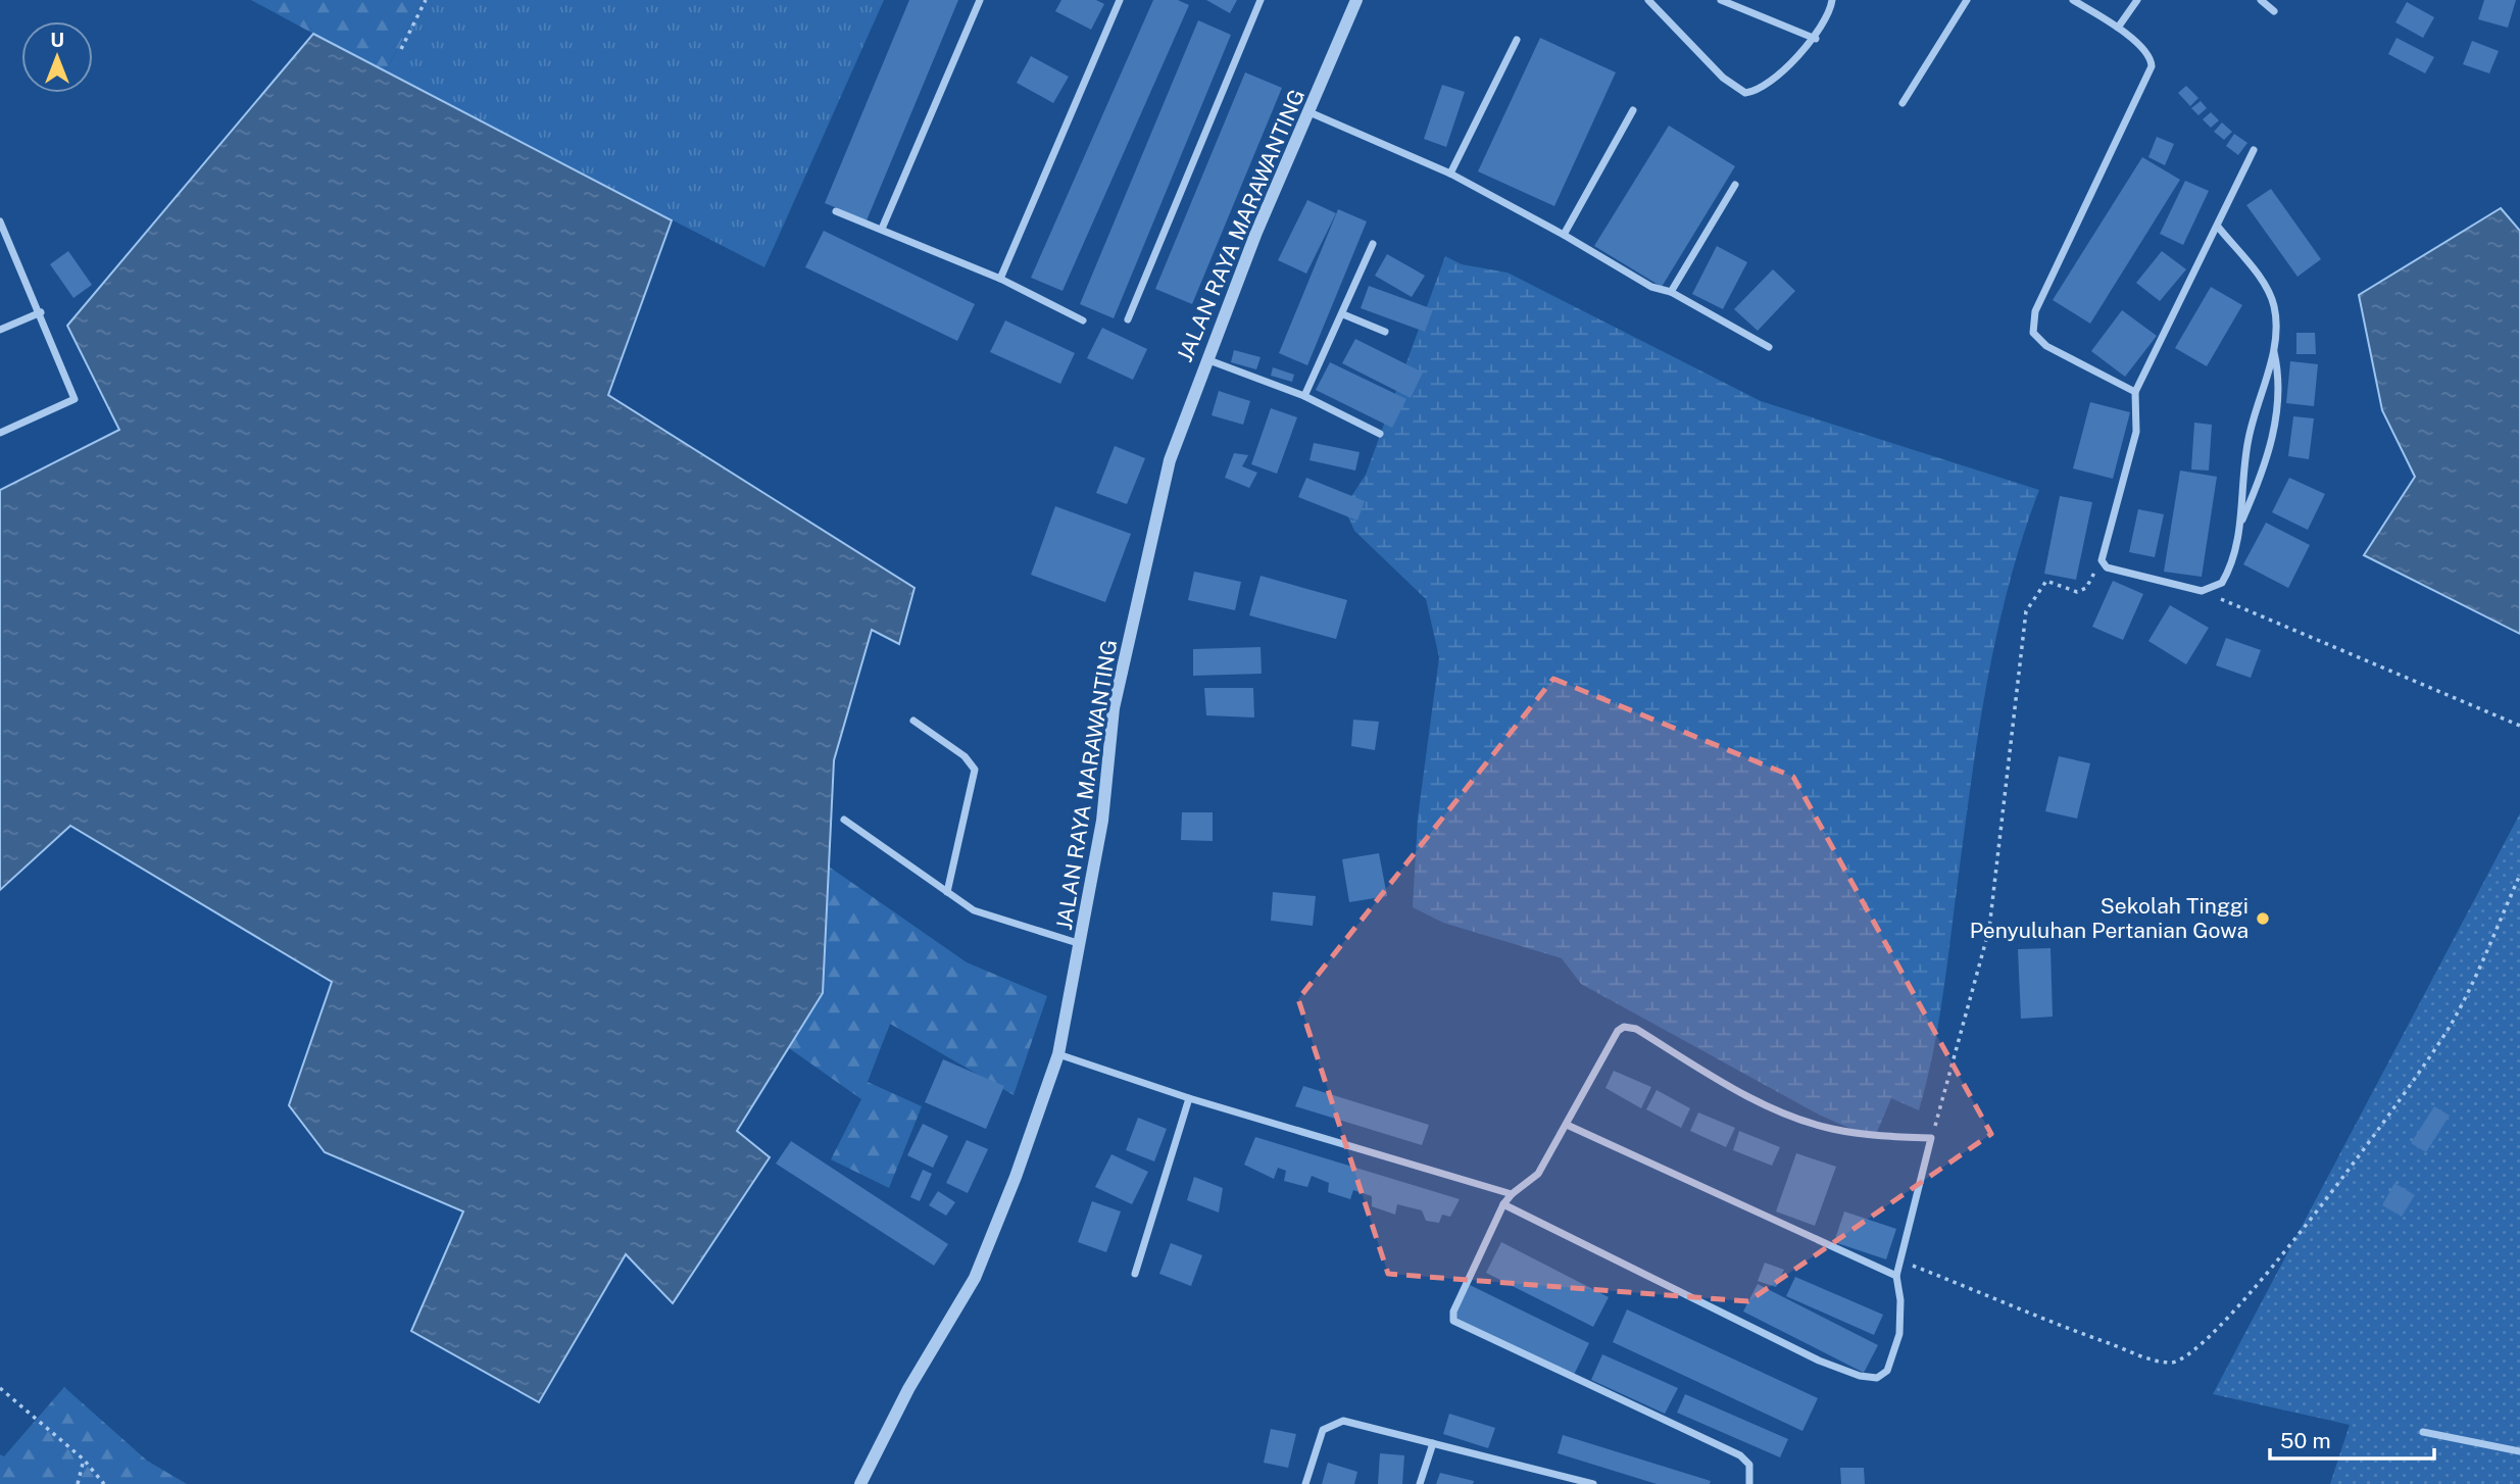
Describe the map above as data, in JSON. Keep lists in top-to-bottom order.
{
  "streets": {
    "street": ["JALAN RAYA MARAWANTING"]
  },
  "places": ["Sekolah Tinggi Penyuluhan Pertanian Gowa"],
  "scale_bar": "50 m",
  "north": "top"
}
